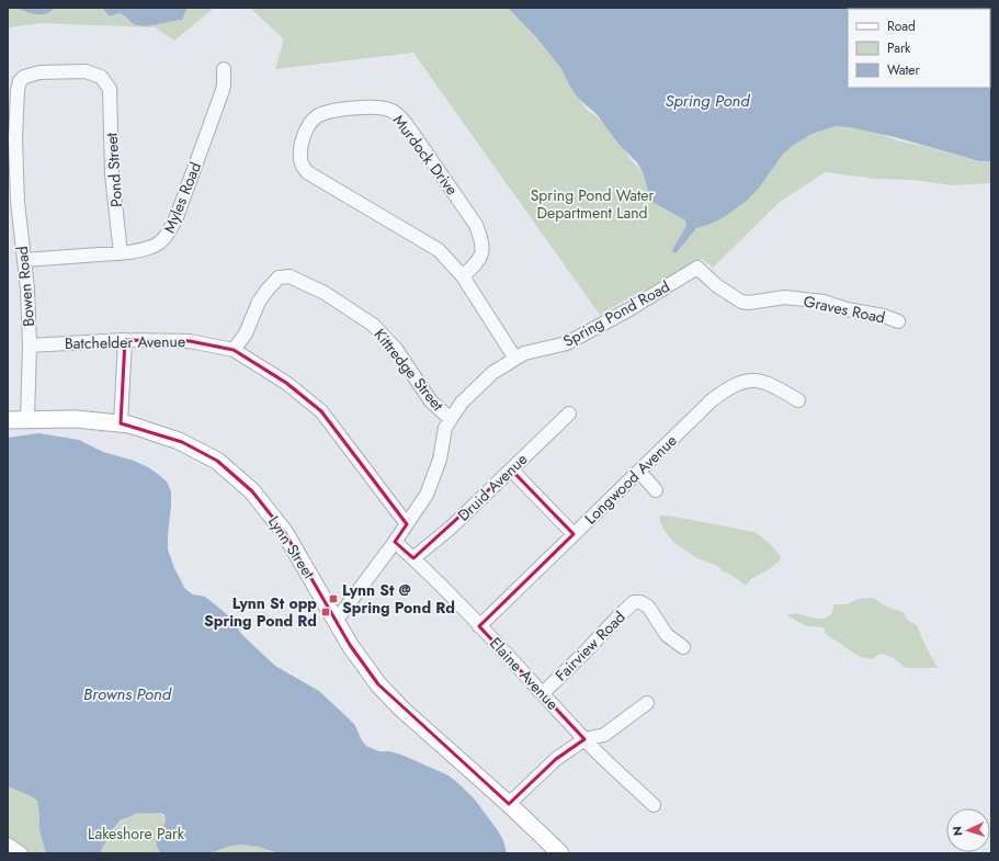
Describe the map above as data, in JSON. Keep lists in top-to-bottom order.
{
  "streets": {
    "main road": ["Lynn Street"],
    "street": [
      "Murdock Drive",
      "Pond Street",
      "Myles Road",
      "Bowen Road",
      "Graves Road",
      "Spring Pond Road",
      "Batchelder Avenue",
      "Kittredge Street",
      "Longwood Avenue",
      "Druid Avenue",
      "Fairview Road",
      "Elaine Avenue"
    ]
  },
  "crossings": [
    ["Murdock Drive", "Spring Pond Road"],
    ["Pond Street", "Myles Road"],
    ["Pond Street", "Bowen Road"],
    ["Myles Road", "Bowen Road"],
    ["Bowen Road", "Batchelder Avenue"],
    ["Bowen Road", "Lynn Street"],
    ["Graves Road", "Spring Pond Road"],
    ["Spring Pond Road", "Batchelder Avenue"],
    ["Spring Pond Road", "Kittredge Street"],
    ["Spring Pond Road", "Lynn Street"],
    ["Spring Pond Road", "Elaine Avenue"],
    ["Batchelder Avenue", "Kittredge Street"],
    ["Longwood Avenue", "Elaine Avenue"],
    ["Druid Avenue", "Elaine Avenue"],
    ["Fairview Road", "Elaine Avenue"]
  ],
  "water": ["Spring Pond", "Browns Pond"],
  "parks": ["Spring Pond Water Department Land", "Lakeshore Park"],
  "places": {
    "transit": ["Lynn St @ Spring Pond Rd", "Lynn St opp Spring Pond Rd"]
  },
  "legend": ["Road", "Park", "Water"],
  "north": "left"
}
